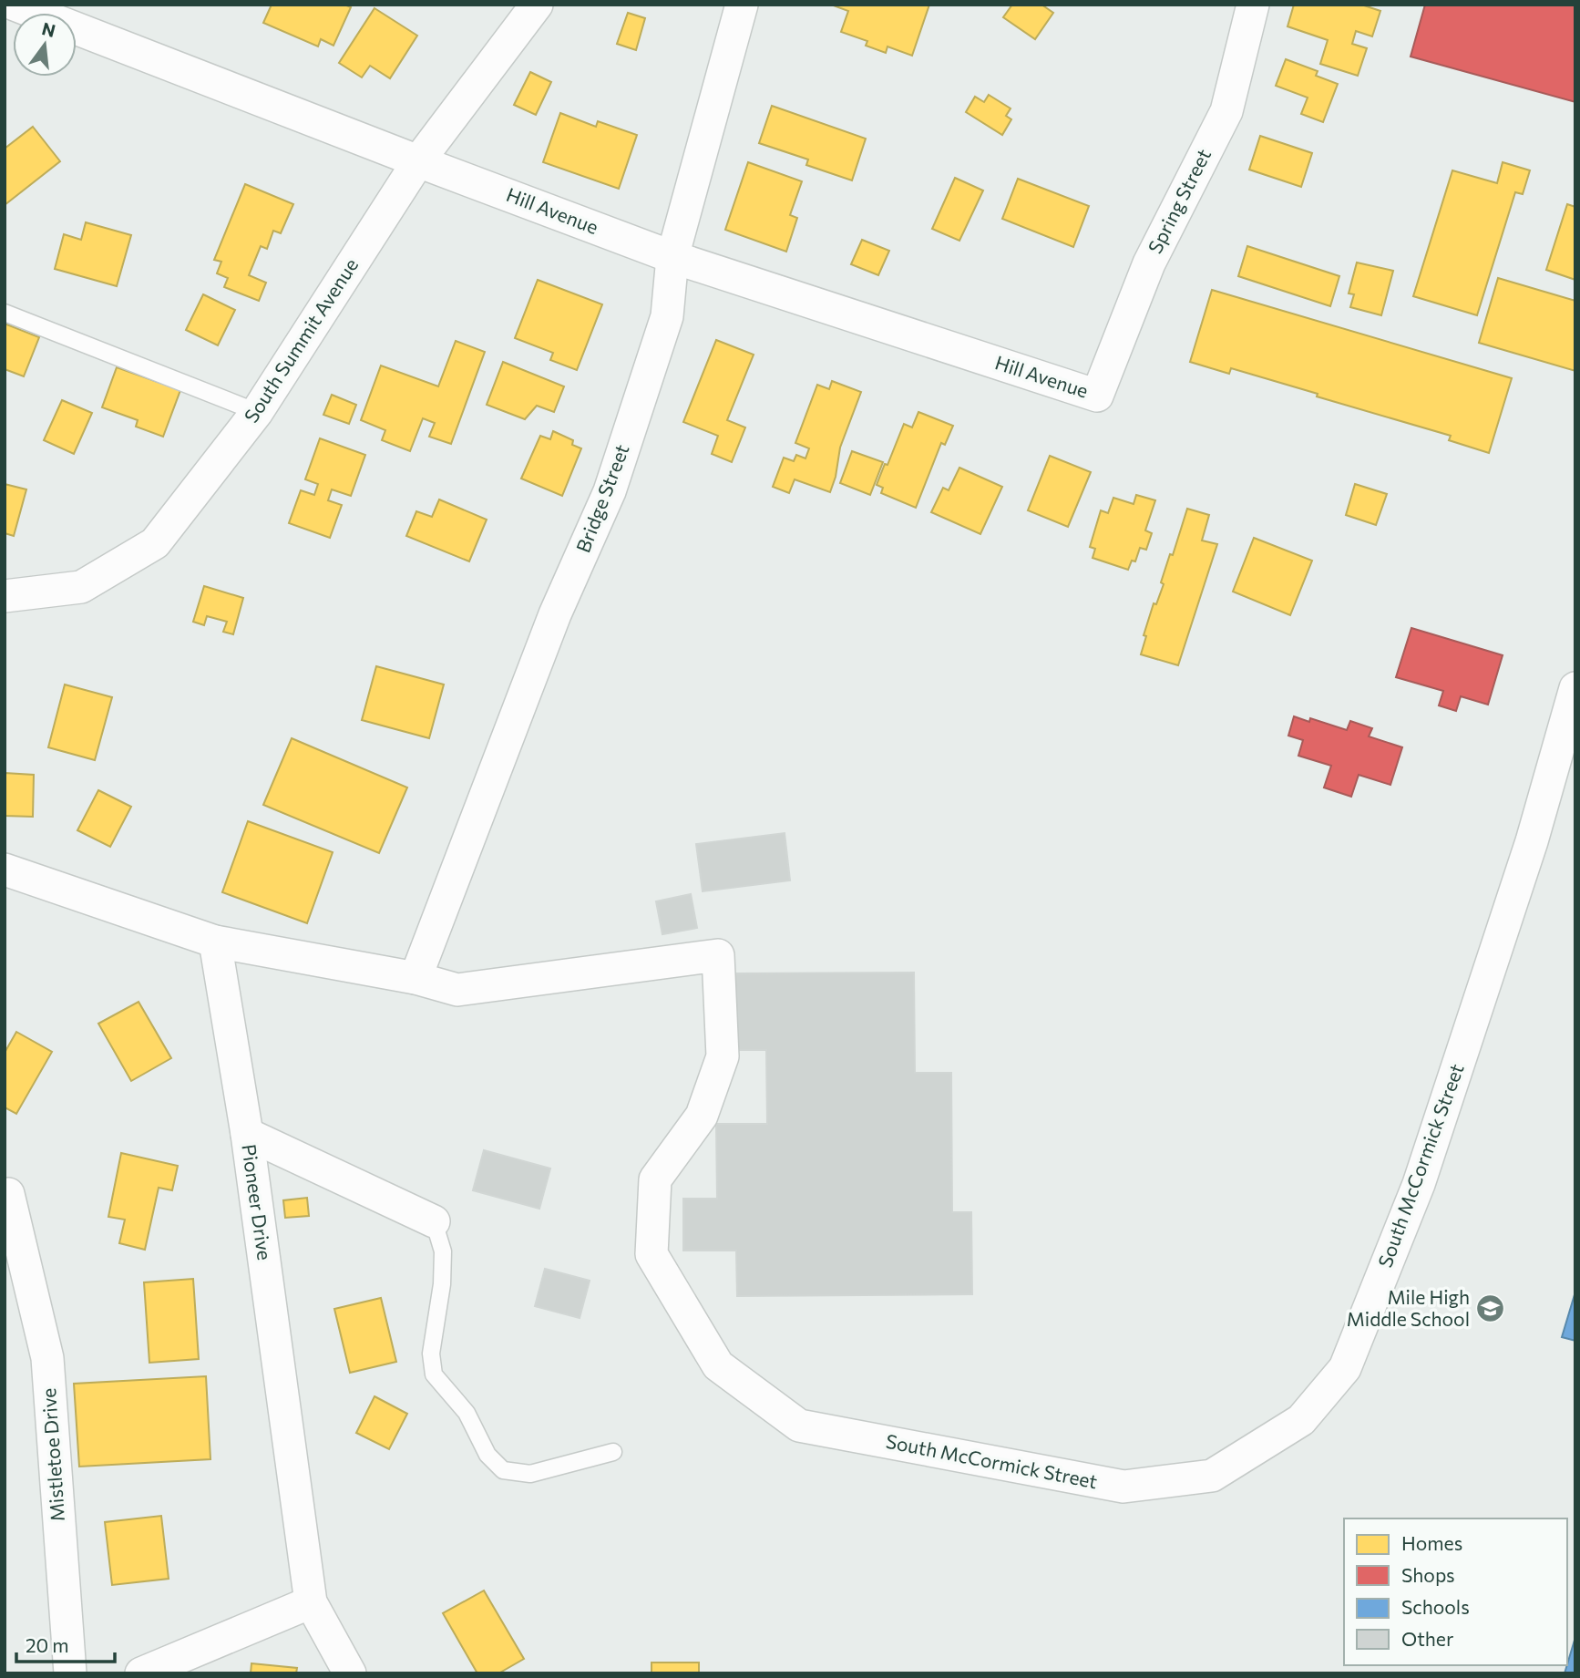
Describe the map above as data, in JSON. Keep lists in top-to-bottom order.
{
  "streets": {
    "street": [
      "Spring Street",
      "Hill Avenue",
      "South Summit Avenue",
      "Bridge Street",
      "South McCormick Street",
      "Pioneer Drive",
      "Mistletoe Drive"
    ]
  },
  "crossings": [
    ["Spring Street", "Hill Avenue"],
    ["Hill Avenue", "South Summit Avenue"],
    ["Hill Avenue", "Bridge Street"],
    ["Bridge Street", "South McCormick Street"]
  ],
  "places": {
    "school or university": ["Mile High Middle School"]
  },
  "legend": [
    "Homes",
    "Shops",
    "Schools",
    "Other"
  ],
  "scale_bar": "20 m",
  "north": "top"
}
